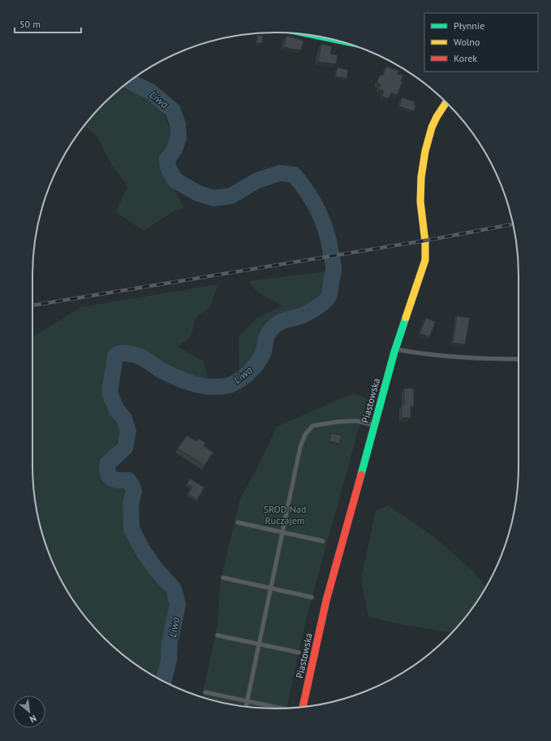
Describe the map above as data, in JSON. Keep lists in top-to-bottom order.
{
  "streets": {
    "street": ["Piastowska"]
  },
  "water": ["Liwa"],
  "parks": ["SROD Nad Ruczajem"],
  "legend": ["Płynnie", "Wolno", "Korek"],
  "scale_bar": "50 m",
  "north": "bottom right"
}
